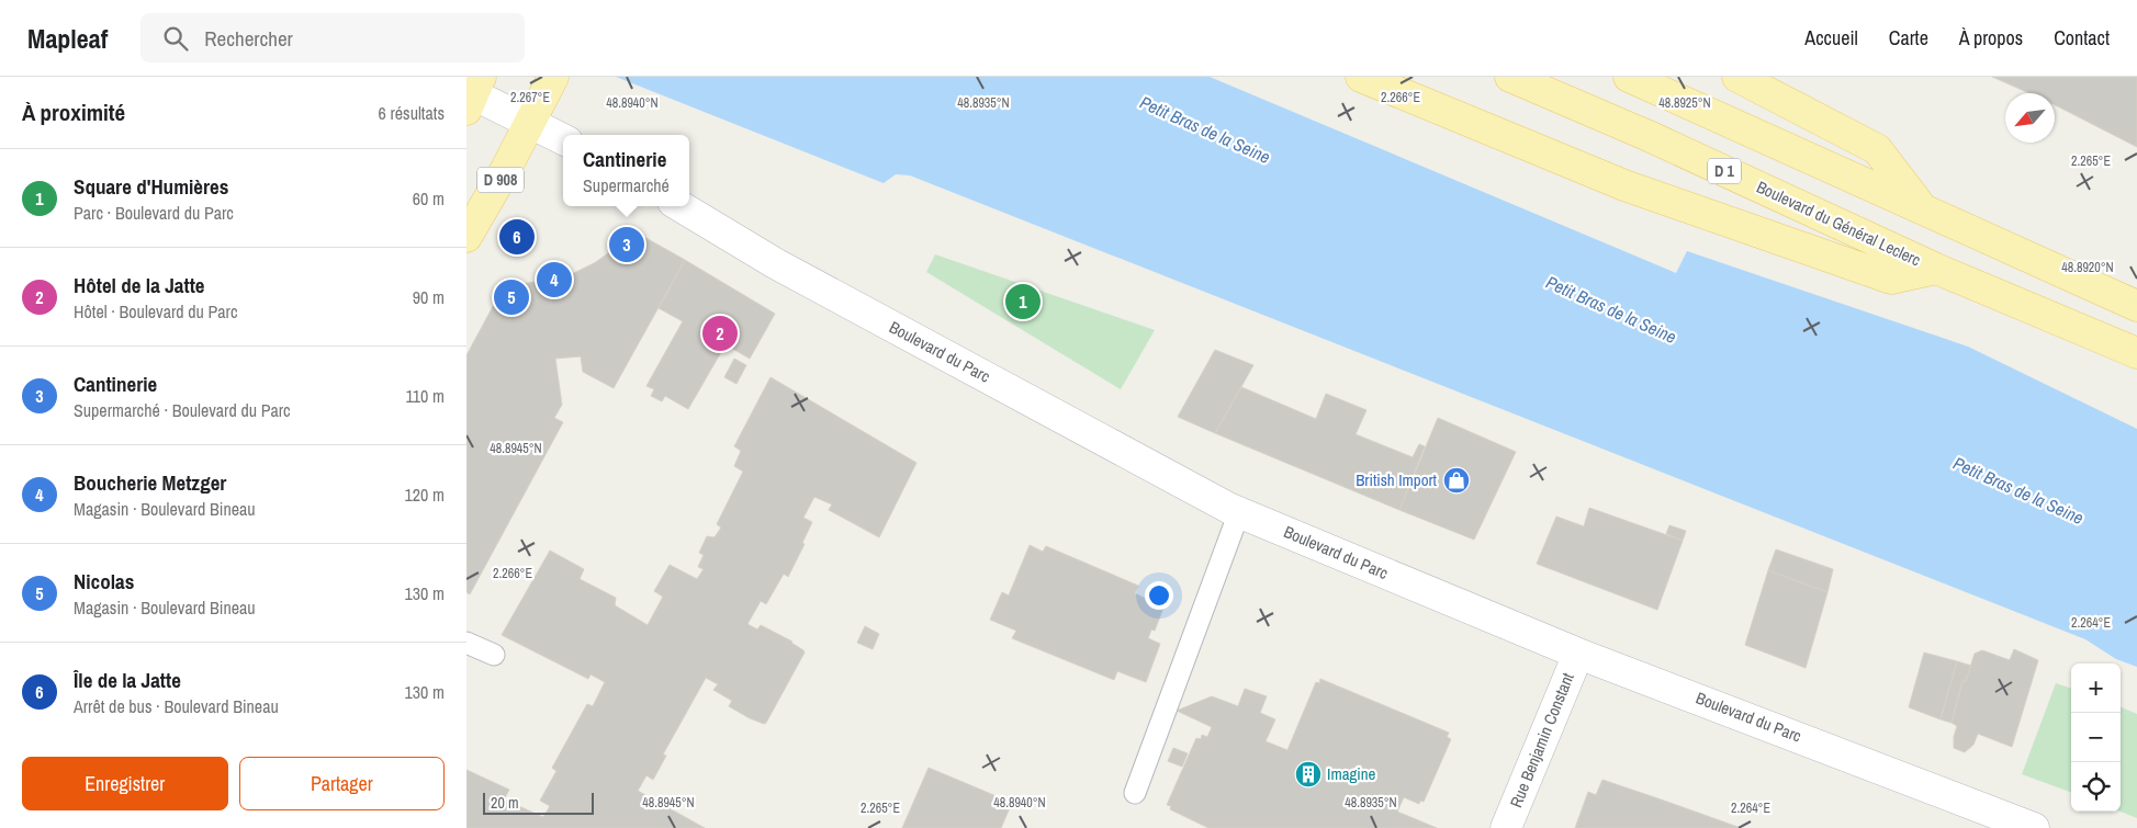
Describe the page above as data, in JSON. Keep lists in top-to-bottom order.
{
  "streets": {
    "main road": ["D 1", "D 908", "Boulevard du Général Leclerc"],
    "street": ["Boulevard du Parc", "Rue Benjamin Constant"]
  },
  "crossings": [
    ["Boulevard du Parc", "Rue Benjamin Constant"]
  ],
  "water": ["Petit Bras de la Seine"],
  "places": {
    "shop": ["British Import"],
    "building": ["Imagine"]
  },
  "scale_bar": "20 m",
  "north": "bottom left",
  "page": {
    "header": "Mapleaf",
    "search": "Rechercher",
    "nav": [
      "Accueil",
      "Carte",
      "À propos",
      "Contact"
    ],
    "heading": ["À proximité", "6 résultats"],
    "popup": ["Cantinerie", "Supermarché"],
    "list": [
      {
        "mark": "1",
        "name": "Square d'Humières",
        "note": "Parc · Boulevard du Parc",
        "value": "60 m"
      },
      {
        "mark": "2",
        "name": "Hôtel de la Jatte",
        "note": "Hôtel · Boulevard du Parc",
        "value": "90 m"
      },
      {
        "mark": "3",
        "name": "Cantinerie",
        "note": "Supermarché · Boulevard du Parc",
        "value": "110 m"
      },
      {
        "mark": "4",
        "name": "Boucherie Metzger",
        "note": "Magasin · Boulevard Bineau",
        "value": "120 m"
      },
      {
        "mark": "5",
        "name": "Nicolas",
        "note": "Magasin · Boulevard Bineau",
        "value": "130 m"
      },
      {
        "mark": "6",
        "name": "Île de la Jatte",
        "note": "Arrêt de bus · Boulevard Bineau",
        "value": "130 m"
      }
    ],
    "pins": [
      "6",
      "3",
      "4",
      "5",
      "1",
      "2"
    ],
    "map_buttons": ["+", "−"],
    "buttons": ["Enregistrer", "Partager"],
    "scale": "20 m"
  },
  "coordinates": [
    "2.267°E",
    "2.266°E",
    "48.8940°N",
    "48.8935°N",
    "48.8925°N",
    "2.265°E",
    "48.8920°N",
    "48.8945°N",
    "2.264°E"
  ]
}
